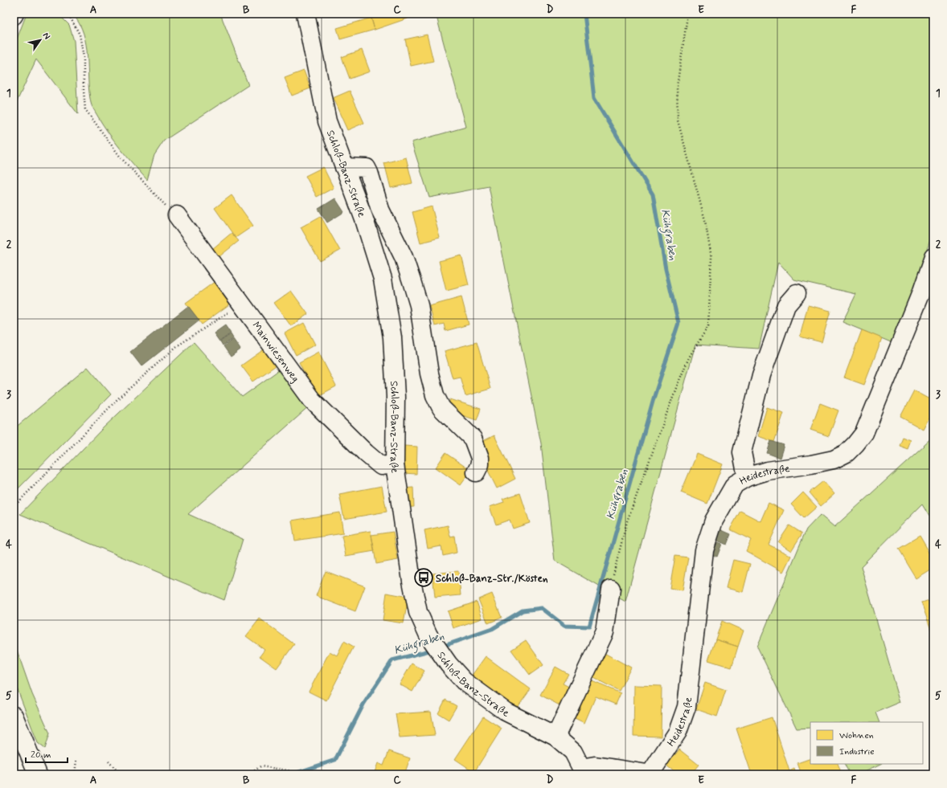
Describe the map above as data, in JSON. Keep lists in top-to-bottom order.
{
  "streets": {
    "street": ["Schloß-Banz-Straße", "Mainwiesenweg", "Heidestraße"]
  },
  "crossings": [
    ["Schloß-Banz-Straße", "Mainwiesenweg"]
  ],
  "water": ["Kühgraben"],
  "places": {
    "bus stop": ["Schloß-Banz-Str./Kösten"]
  },
  "legend": ["Wohnen", "Industrie"],
  "scale_bar": "20 m",
  "north": "top right",
  "grid": {
    "columns": [
      "A",
      "B",
      "C",
      "D",
      "E",
      "F"
    ],
    "rows": [
      "1",
      "2",
      "3",
      "4",
      "5"
    ]
  }
}
